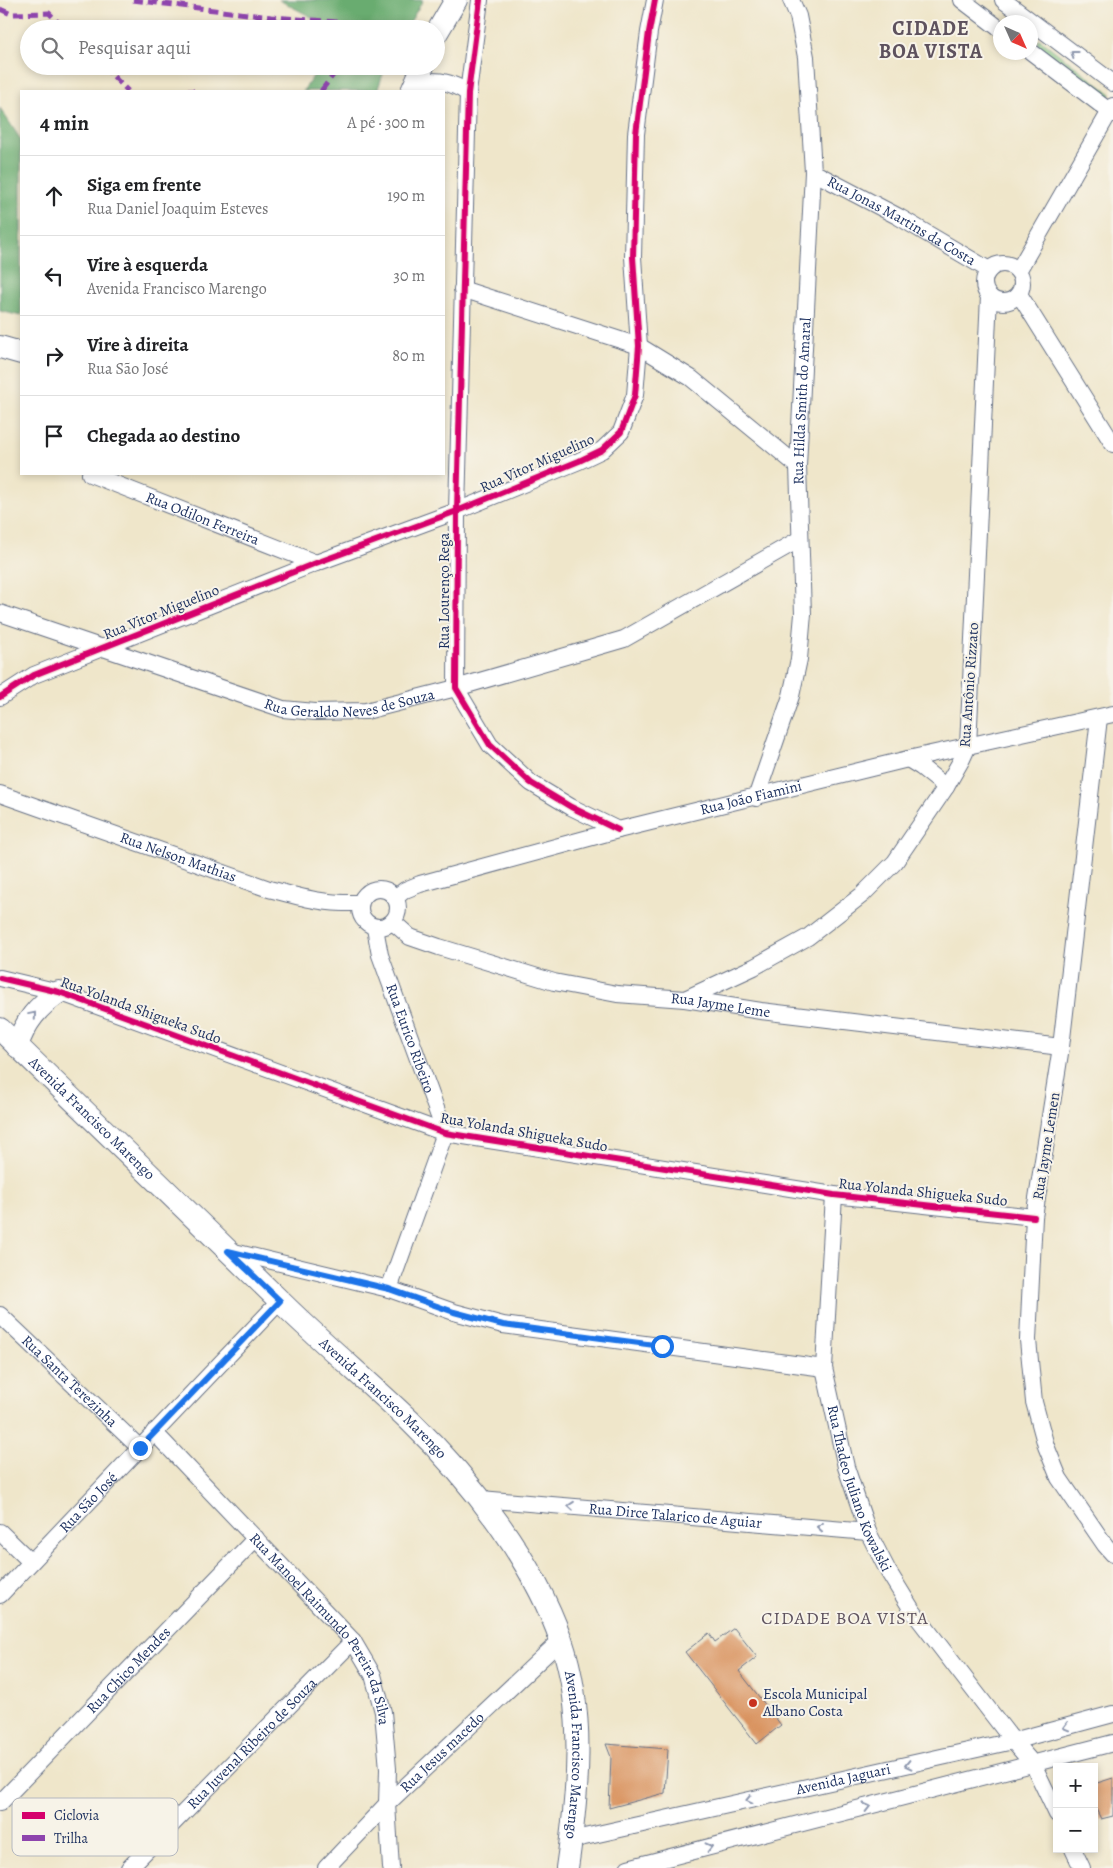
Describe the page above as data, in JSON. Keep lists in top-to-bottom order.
{
  "streets": {
    "main road": ["Avenida Francisco Marengo"],
    "street": [
      "Rua Jonas Martins da Costa",
      "Rua Hilda Smith do Amaral",
      "Rua Vitor Miguelino",
      "Rua Odilon Ferreira",
      "Rua Lourenço Rega",
      "Rua Antônio Rizzato",
      "Rua Geraldo Neves de Souza",
      "Rua João Fiamini",
      "Rua Nelson Mathias",
      "Rua Jayme Leme",
      "Rua Yolanda Shigueka Sudo",
      "Rua Eurico Ribeiro",
      "Rua Jayme Lemen",
      "Rua Santa Terezinha",
      "Rua Thadeo Juliano Kowalski",
      "Rua São José",
      "Rua Dirce Talarico de Aguiar",
      "Rua Manoel Raimundo Pereira da Silva",
      "Rua Chico Mendes",
      "Rua Juvenal Ribeiro de Souza",
      "Rua Jesus macedo",
      "Avenida Jaguari"
    ]
  },
  "crossings": [
    ["Rua Jonas Martins da Costa", "Rua Hilda Smith do Amaral"],
    ["Rua Jonas Martins da Costa", "Rua Antônio Rizzato"],
    ["Rua Hilda Smith do Amaral", "Rua Geraldo Neves de Souza"],
    ["Rua Hilda Smith do Amaral", "Rua João Fiamini"],
    ["Rua Vitor Miguelino", "Rua Odilon Ferreira"],
    ["Rua Vitor Miguelino", "Rua Lourenço Rega"],
    ["Rua Vitor Miguelino", "Rua Geraldo Neves de Souza"],
    ["Rua Lourenço Rega", "Rua Geraldo Neves de Souza"],
    ["Rua Antônio Rizzato", "Rua João Fiamini"],
    ["Rua Antônio Rizzato", "Rua Jayme Leme"],
    ["Rua João Fiamini", "Rua Nelson Mathias"],
    ["Rua João Fiamini", "Rua Jayme Leme"],
    ["Rua João Fiamini", "Rua Eurico Ribeiro"],
    ["Rua João Fiamini", "Rua Jayme Lemen"],
    ["Rua Nelson Mathias", "Rua Jayme Leme"],
    ["Rua Nelson Mathias", "Rua Eurico Ribeiro"],
    ["Rua Jayme Leme", "Rua Eurico Ribeiro"],
    ["Rua Jayme Leme", "Rua Jayme Lemen"],
    ["Rua Yolanda Shigueka Sudo", "Rua Eurico Ribeiro"],
    ["Rua Yolanda Shigueka Sudo", "Rua Jayme Lemen"],
    ["Rua Yolanda Shigueka Sudo", "Rua Thadeo Juliano Kowalski"],
    ["Avenida Francisco Marengo", "Rua São José"],
    ["Avenida Francisco Marengo", "Rua Dirce Talarico de Aguiar"],
    ["Avenida Francisco Marengo", "Rua Jesus macedo"],
    ["Avenida Francisco Marengo", "Avenida Jaguari"],
    ["Rua Santa Terezinha", "Rua São José"],
    ["Rua Thadeo Juliano Kowalski", "Rua Dirce Talarico de Aguiar"],
    ["Rua Thadeo Juliano Kowalski", "Avenida Jaguari"],
    ["Rua São José", "Rua Manoel Raimundo Pereira da Silva"],
    ["Rua Manoel Raimundo Pereira da Silva", "Rua Chico Mendes"],
    ["Rua Manoel Raimundo Pereira da Silva", "Rua Juvenal Ribeiro de Souza"],
    ["Rua Manoel Raimundo Pereira da Silva", "Rua Jesus macedo"]
  ],
  "one_way": ["Rua Dirce Talarico de Aguiar"],
  "districts": ["CIDADE BOA VISTA", "CIDADE BOA VISTA"],
  "places": ["Escola Municipal Albano Costa"],
  "legend": ["Ciclovia", "Trilha"],
  "north": "bottom right",
  "page": {
    "search": "Pesquisar aqui",
    "heading": ["4 min", "A pé · 300 m"],
    "list": [
      ["Siga em frente", "Rua Daniel Joaquim Esteves", "190 m"],
      ["Vire à esquerda", "Avenida Francisco Marengo", "30 m"],
      ["Vire à direita", "Rua São José", "80 m"],
      "Chegada ao destino"
    ],
    "map_buttons": ["+", "−"]
  }
}
